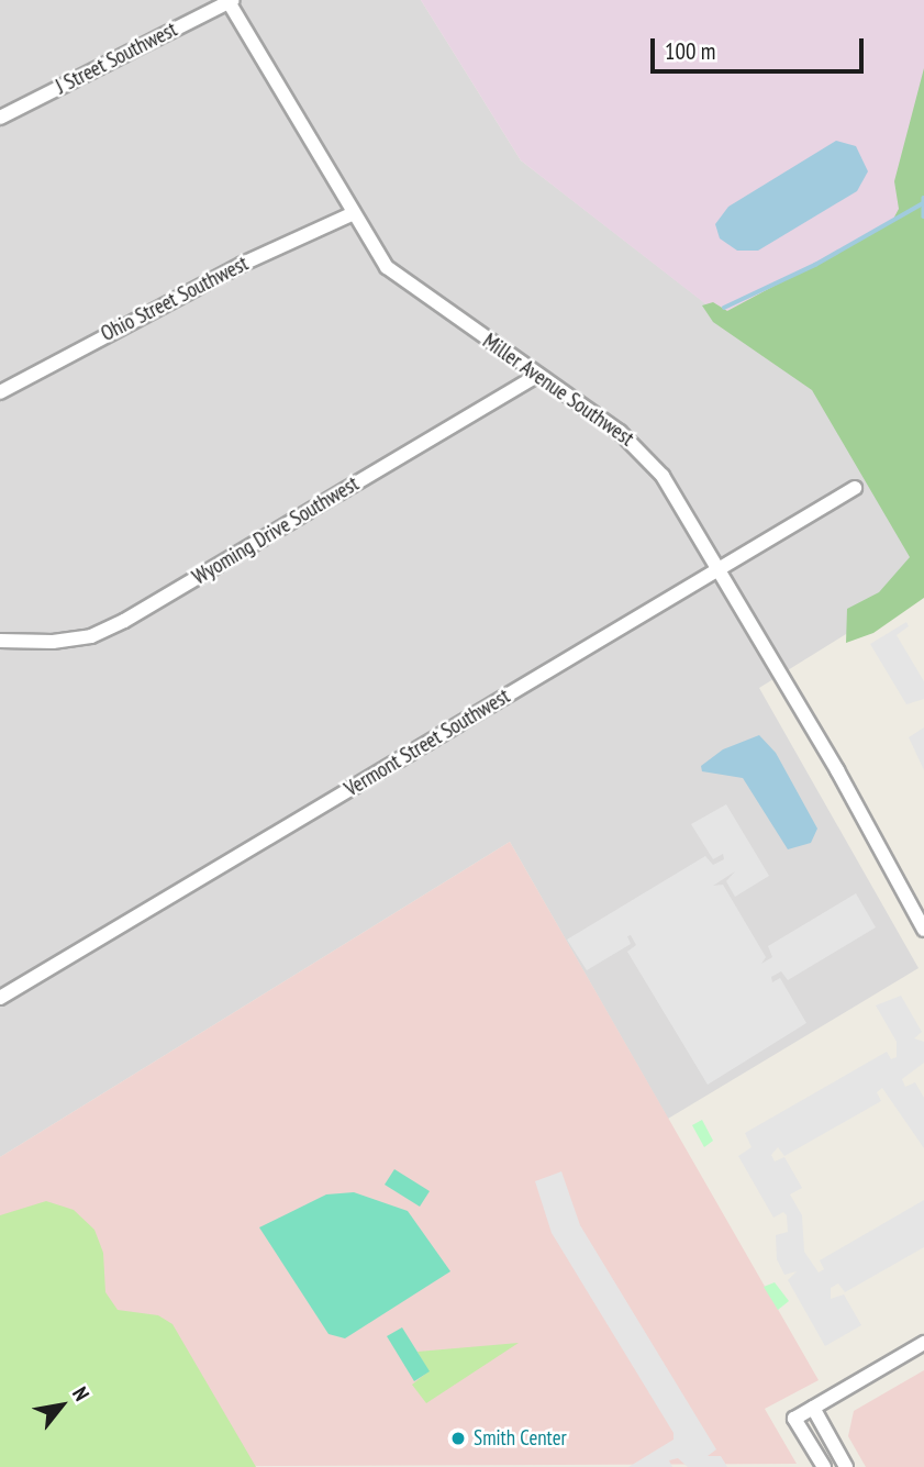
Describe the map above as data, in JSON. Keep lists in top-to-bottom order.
{
  "streets": {
    "street": [
      "J Street Southwest",
      "Ohio Street Southwest",
      "Miller Avenue Southwest",
      "Wyoming Drive Southwest",
      "Vermont Street Southwest"
    ]
  },
  "crossings": [
    ["J Street Southwest", "Miller Avenue Southwest"],
    ["Ohio Street Southwest", "Miller Avenue Southwest"],
    ["Miller Avenue Southwest", "Wyoming Drive Southwest"],
    ["Miller Avenue Southwest", "Vermont Street Southwest"]
  ],
  "places": ["Smith Center"],
  "scale_bar": "100 m",
  "north": "top right"
}
